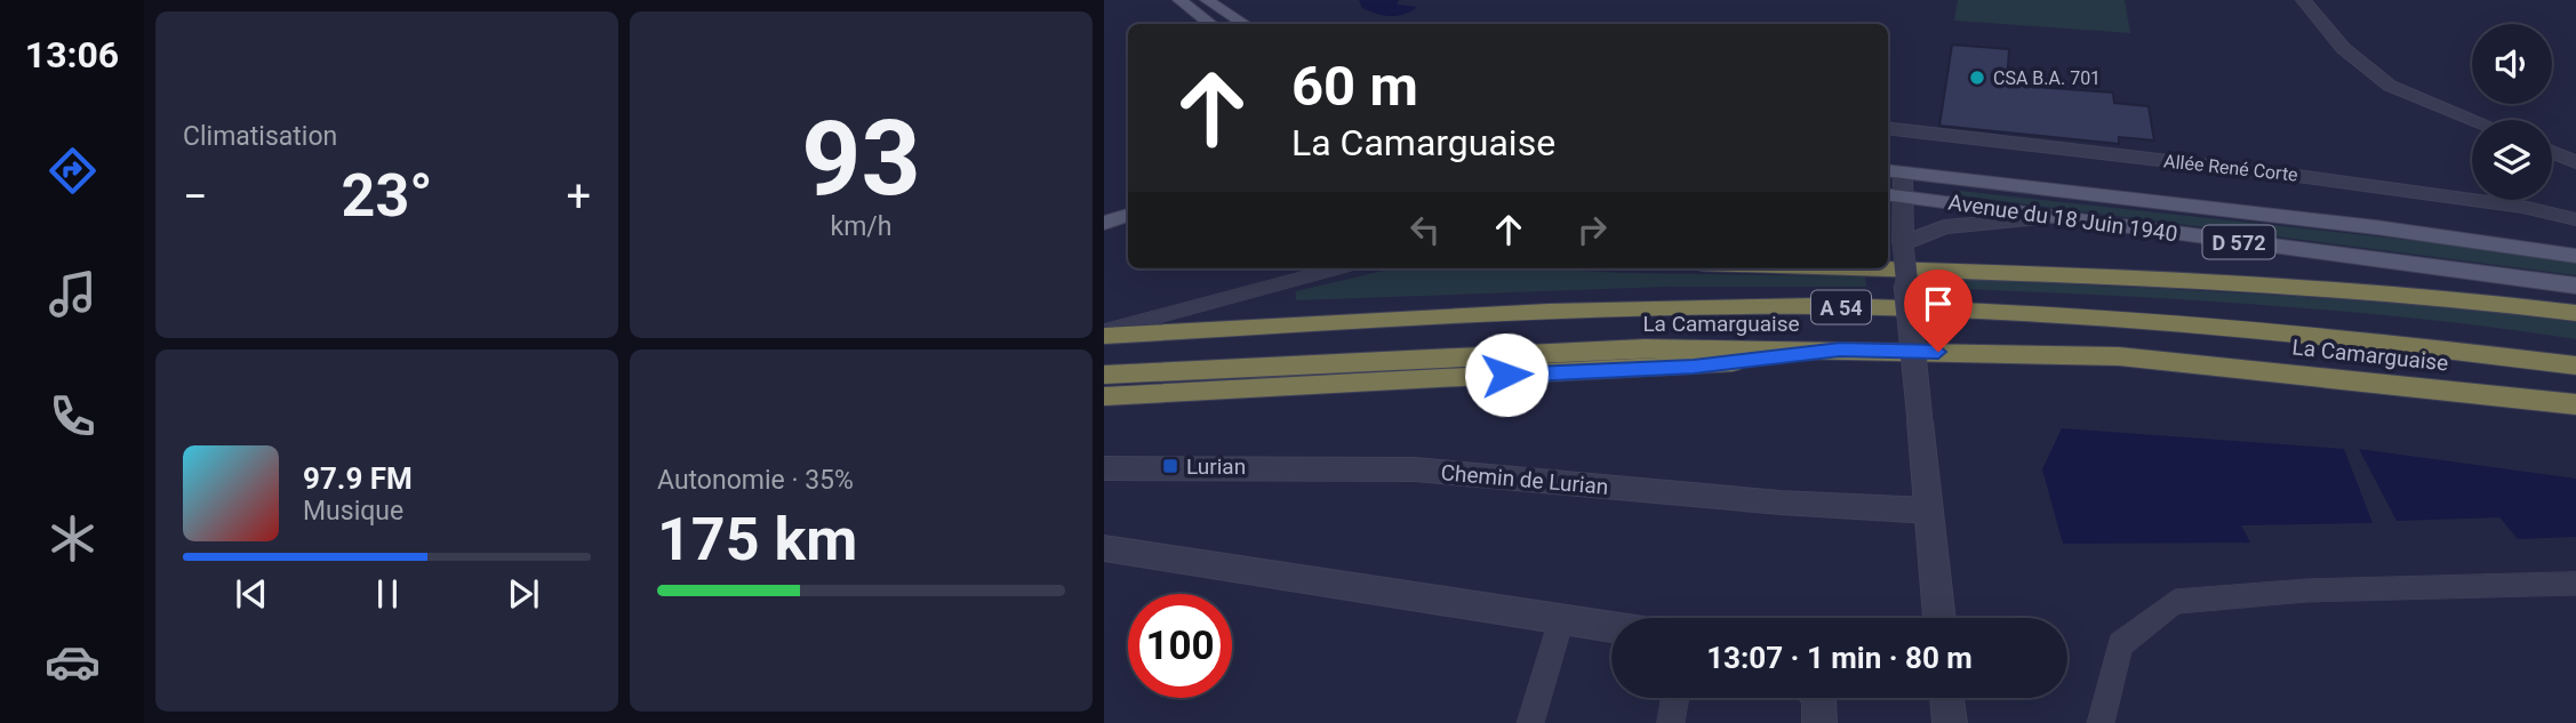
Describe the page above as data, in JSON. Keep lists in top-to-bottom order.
{
  "streets": {
    "highway": ["A 54", "La Camarguaise"],
    "main road": ["Avenue du 18 Juin 1940", "D 572"],
    "street": ["Allée René Corte", "Chemin de Lurian"]
  },
  "places": {
    "other": ["CSA B.A. 701"],
    "transit": ["Lurian"]
  },
  "page": {
    "tabs": "13:06",
    "tile": [
      "Climatisation",
      ["93", "km/h"],
      ["Autonomie · 35%", "175 km"]
    ],
    "turn": ["60 m", "La Camarguaise"],
    "heat": ["−", "23°", "+"],
    "song": ["97.9 FM", "Musique"],
    "limit": "100",
    "trip": "13:07 · 1 min · 80 m"
  }
}
